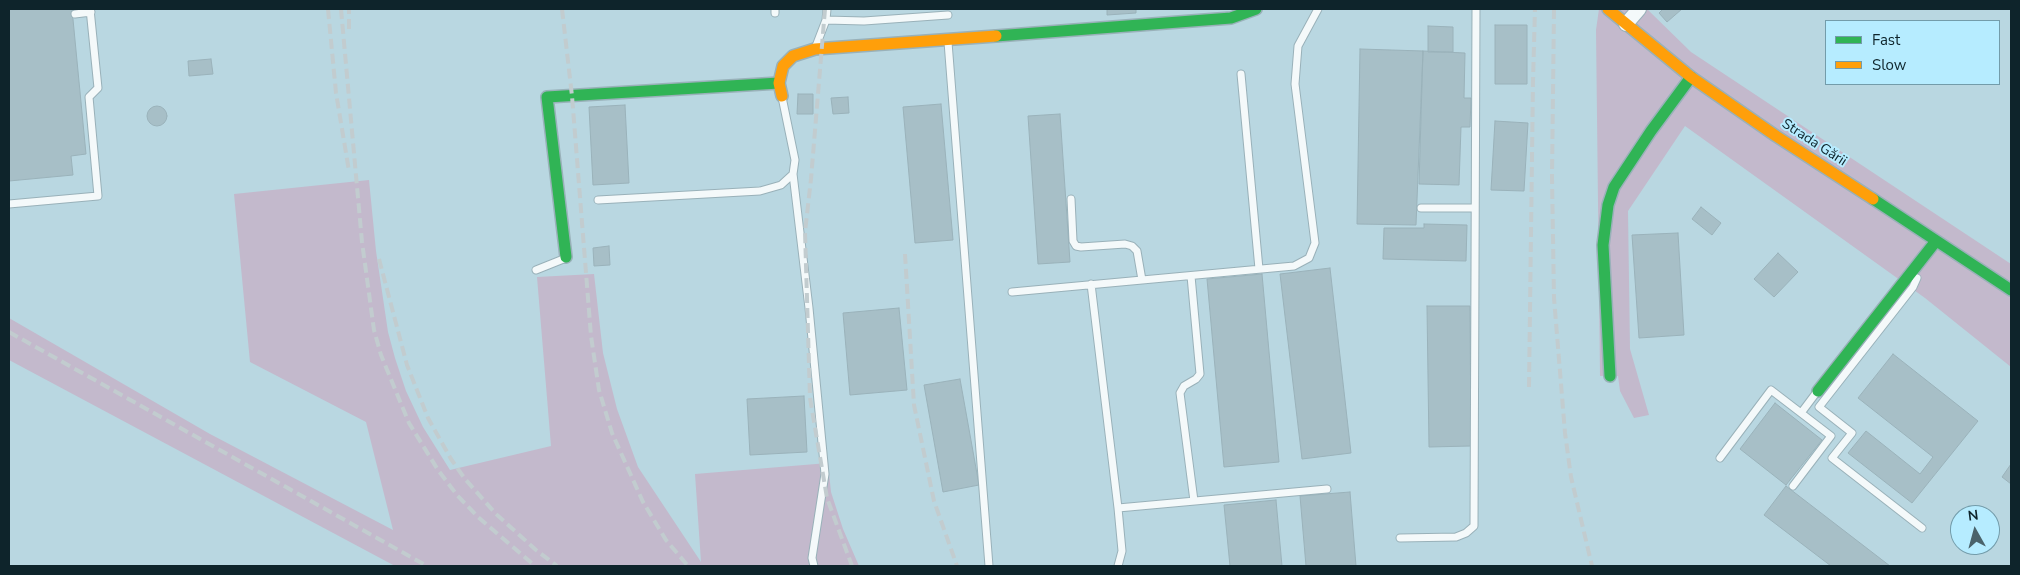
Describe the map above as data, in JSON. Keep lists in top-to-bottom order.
{
  "streets": {
    "street": ["Strada Gării"]
  },
  "legend": ["Fast", "Slow"],
  "north": "top"
}
